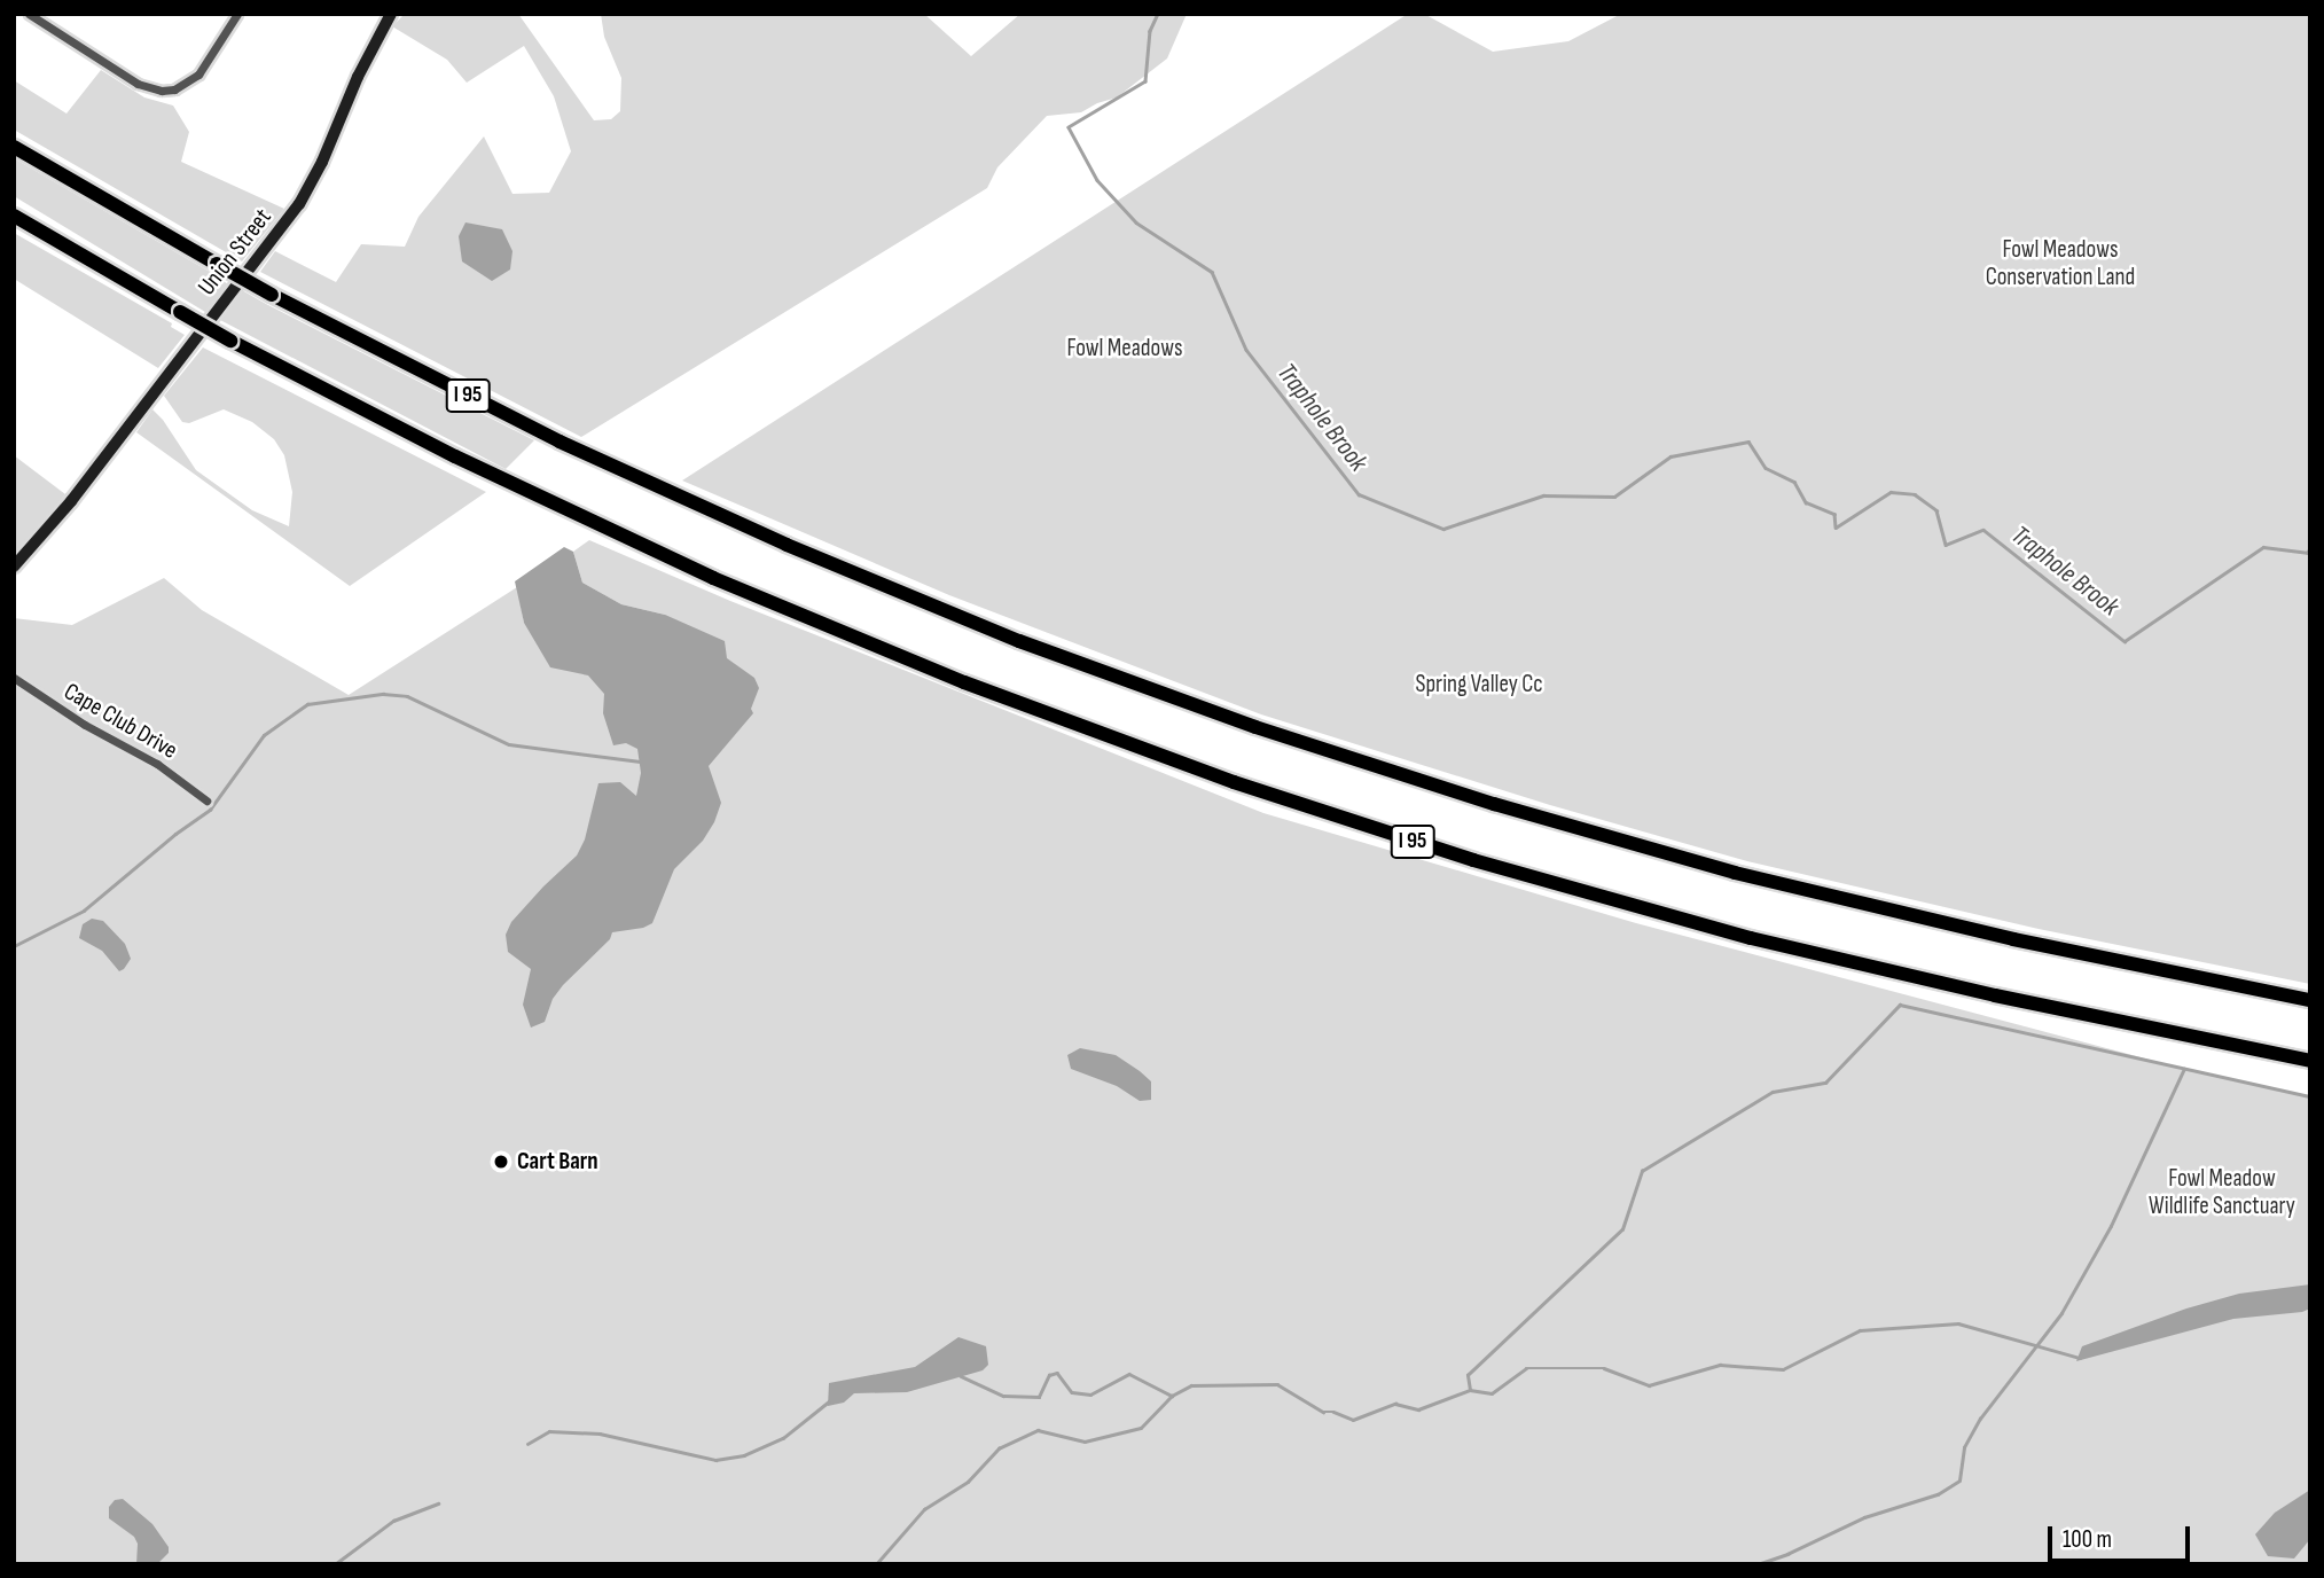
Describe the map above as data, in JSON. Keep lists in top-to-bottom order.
{
  "streets": {
    "highway": ["I 95"],
    "main road": ["Union Street"],
    "street": ["Cape Club Drive"]
  },
  "water": ["Traphole Brook"],
  "parks": [
    "Fowl Meadows Conservation Land",
    "Fowl Meadows",
    "Spring Valley Cc",
    "Fowl Meadow Wildlife Sanctuary"
  ],
  "places": ["Cart Barn"],
  "scale_bar": "100 m"
}
